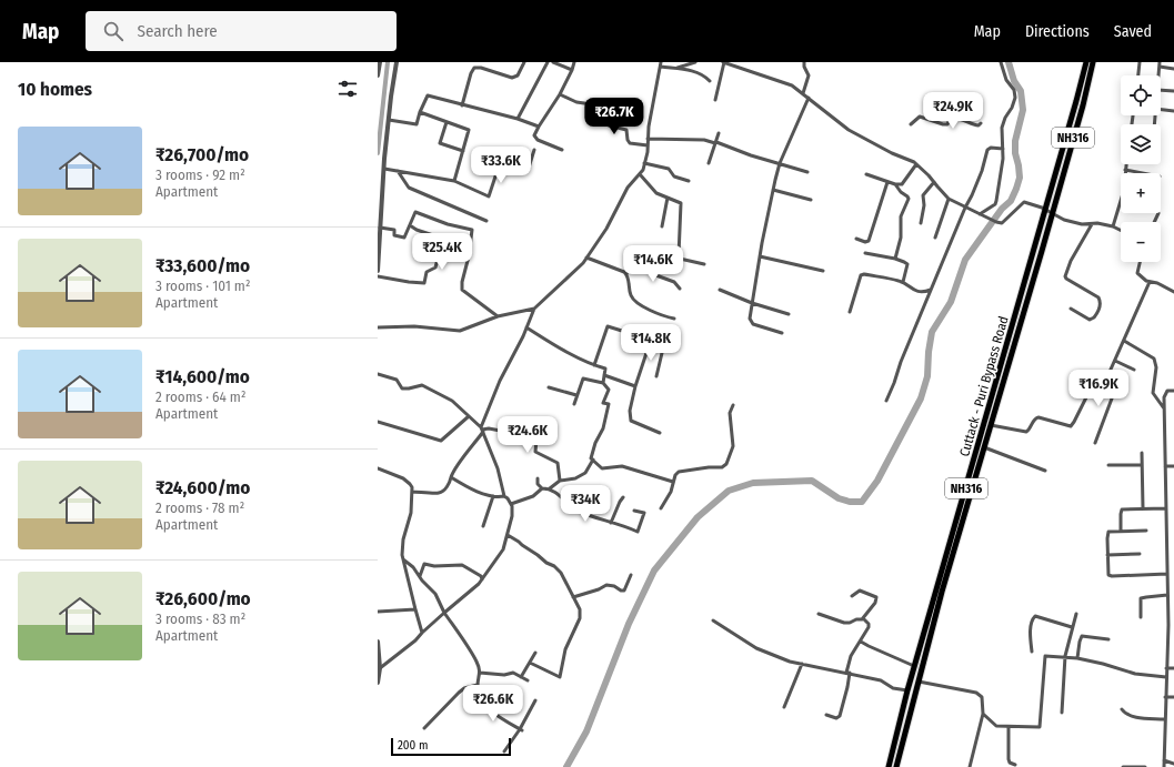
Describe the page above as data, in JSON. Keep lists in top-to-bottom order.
{
  "streets": {
    "highway": ["NH316", "Cuttack - Puri Bypass Road"]
  },
  "scale_bar": "200 m",
  "page": {
    "header": "Map",
    "search": "Search here",
    "nav": ["Map", "Directions", "Saved"],
    "heading": "10 homes",
    "map_buttons": ["+", "−"],
    "price": [
      "₹24.9K",
      "₹26.7K",
      "₹33.6K",
      "₹25.4K",
      "₹14.6K",
      "₹14.8K",
      "₹16.9K",
      "₹24.6K",
      "₹34K",
      "₹26.6K"
    ],
    "list": [
      {
        "name": "₹26,700/mo",
        "note": "3 rooms · 92 m² · Apartment"
      },
      {
        "name": "₹33,600/mo",
        "note": "3 rooms · 101 m² · Apartment"
      },
      {
        "name": "₹14,600/mo",
        "note": "2 rooms · 64 m² · Apartment"
      },
      {
        "name": "₹24,600/mo",
        "note": "2 rooms · 78 m² · Apartment"
      },
      {
        "name": "₹26,600/mo",
        "note": "3 rooms · 83 m² · Apartment"
      }
    ],
    "scale": "200 m"
  }
}
